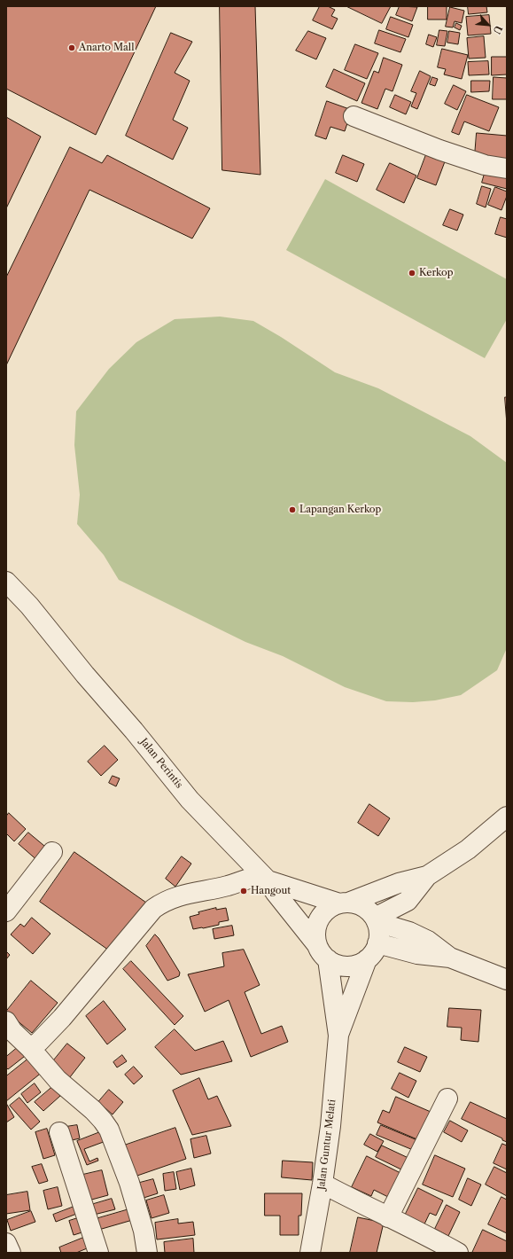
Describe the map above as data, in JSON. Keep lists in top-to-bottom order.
{
  "streets": {
    "street": ["Jalan Perintis", "Jalan Guntur Melati"]
  },
  "crossings": [
    ["Jalan Perintis", "Jalan Guntur Melati"]
  ],
  "places": [
    "Anarto Mall",
    "Kerkop",
    "Lapangan Kerkop",
    "Hangout"
  ],
  "north": "bottom right"
}
